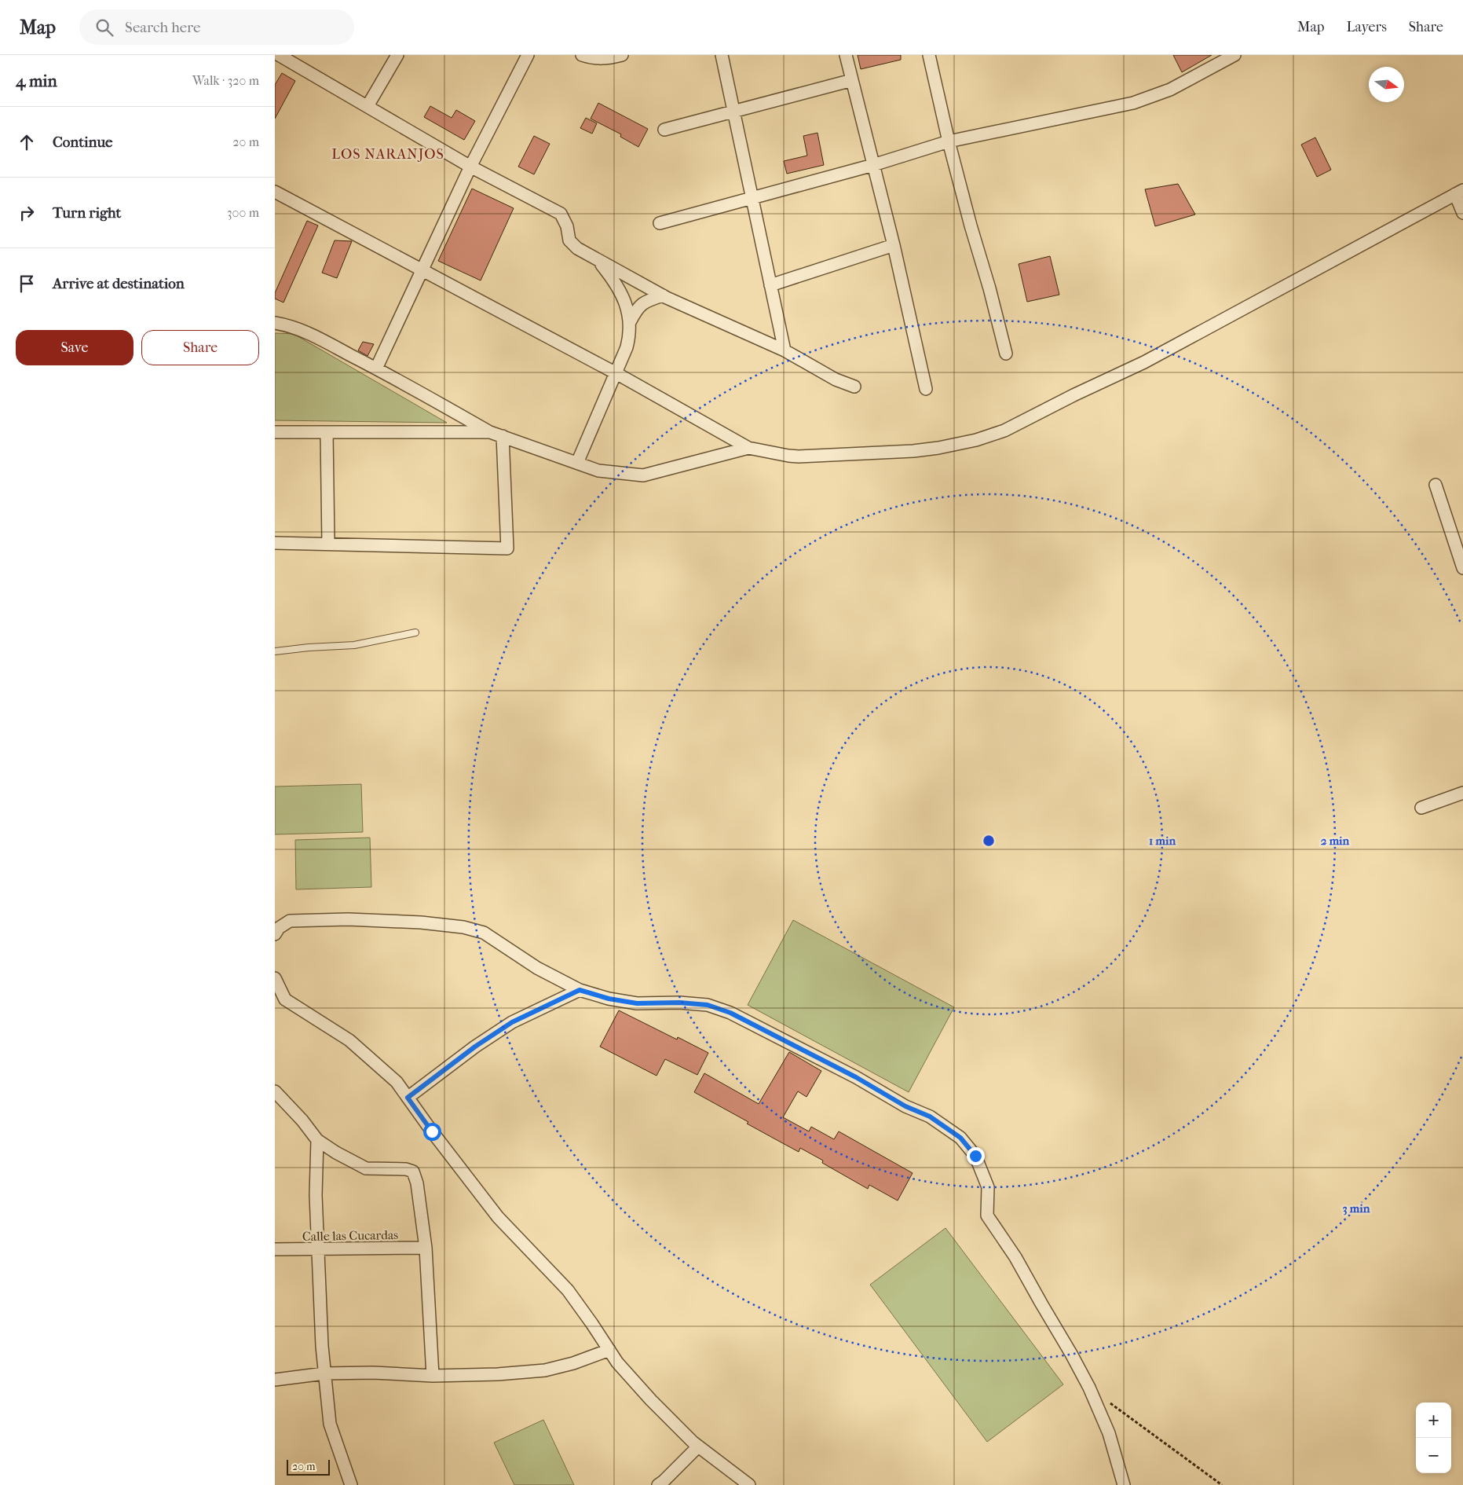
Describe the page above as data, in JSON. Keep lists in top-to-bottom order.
{
  "streets": {
    "street": ["Calle las Cucardas"]
  },
  "districts": ["LOS NARANJOS"],
  "scale_bar": "20 m",
  "north": "right",
  "page": {
    "header": "Map",
    "search": "Search here",
    "nav": ["Map", "Layers", "Share"],
    "heading": ["4 min", "Walk · 320 m"],
    "list": [
      ["Continue", "20 m"],
      ["Turn right", "300 m"],
      "Arrive at destination"
    ],
    "buttons": ["Save", "Share"],
    "map_buttons": ["+", "−"],
    "scale": "20 m"
  },
  "rings": ["1 min", "2 min", "3 min"]
}
